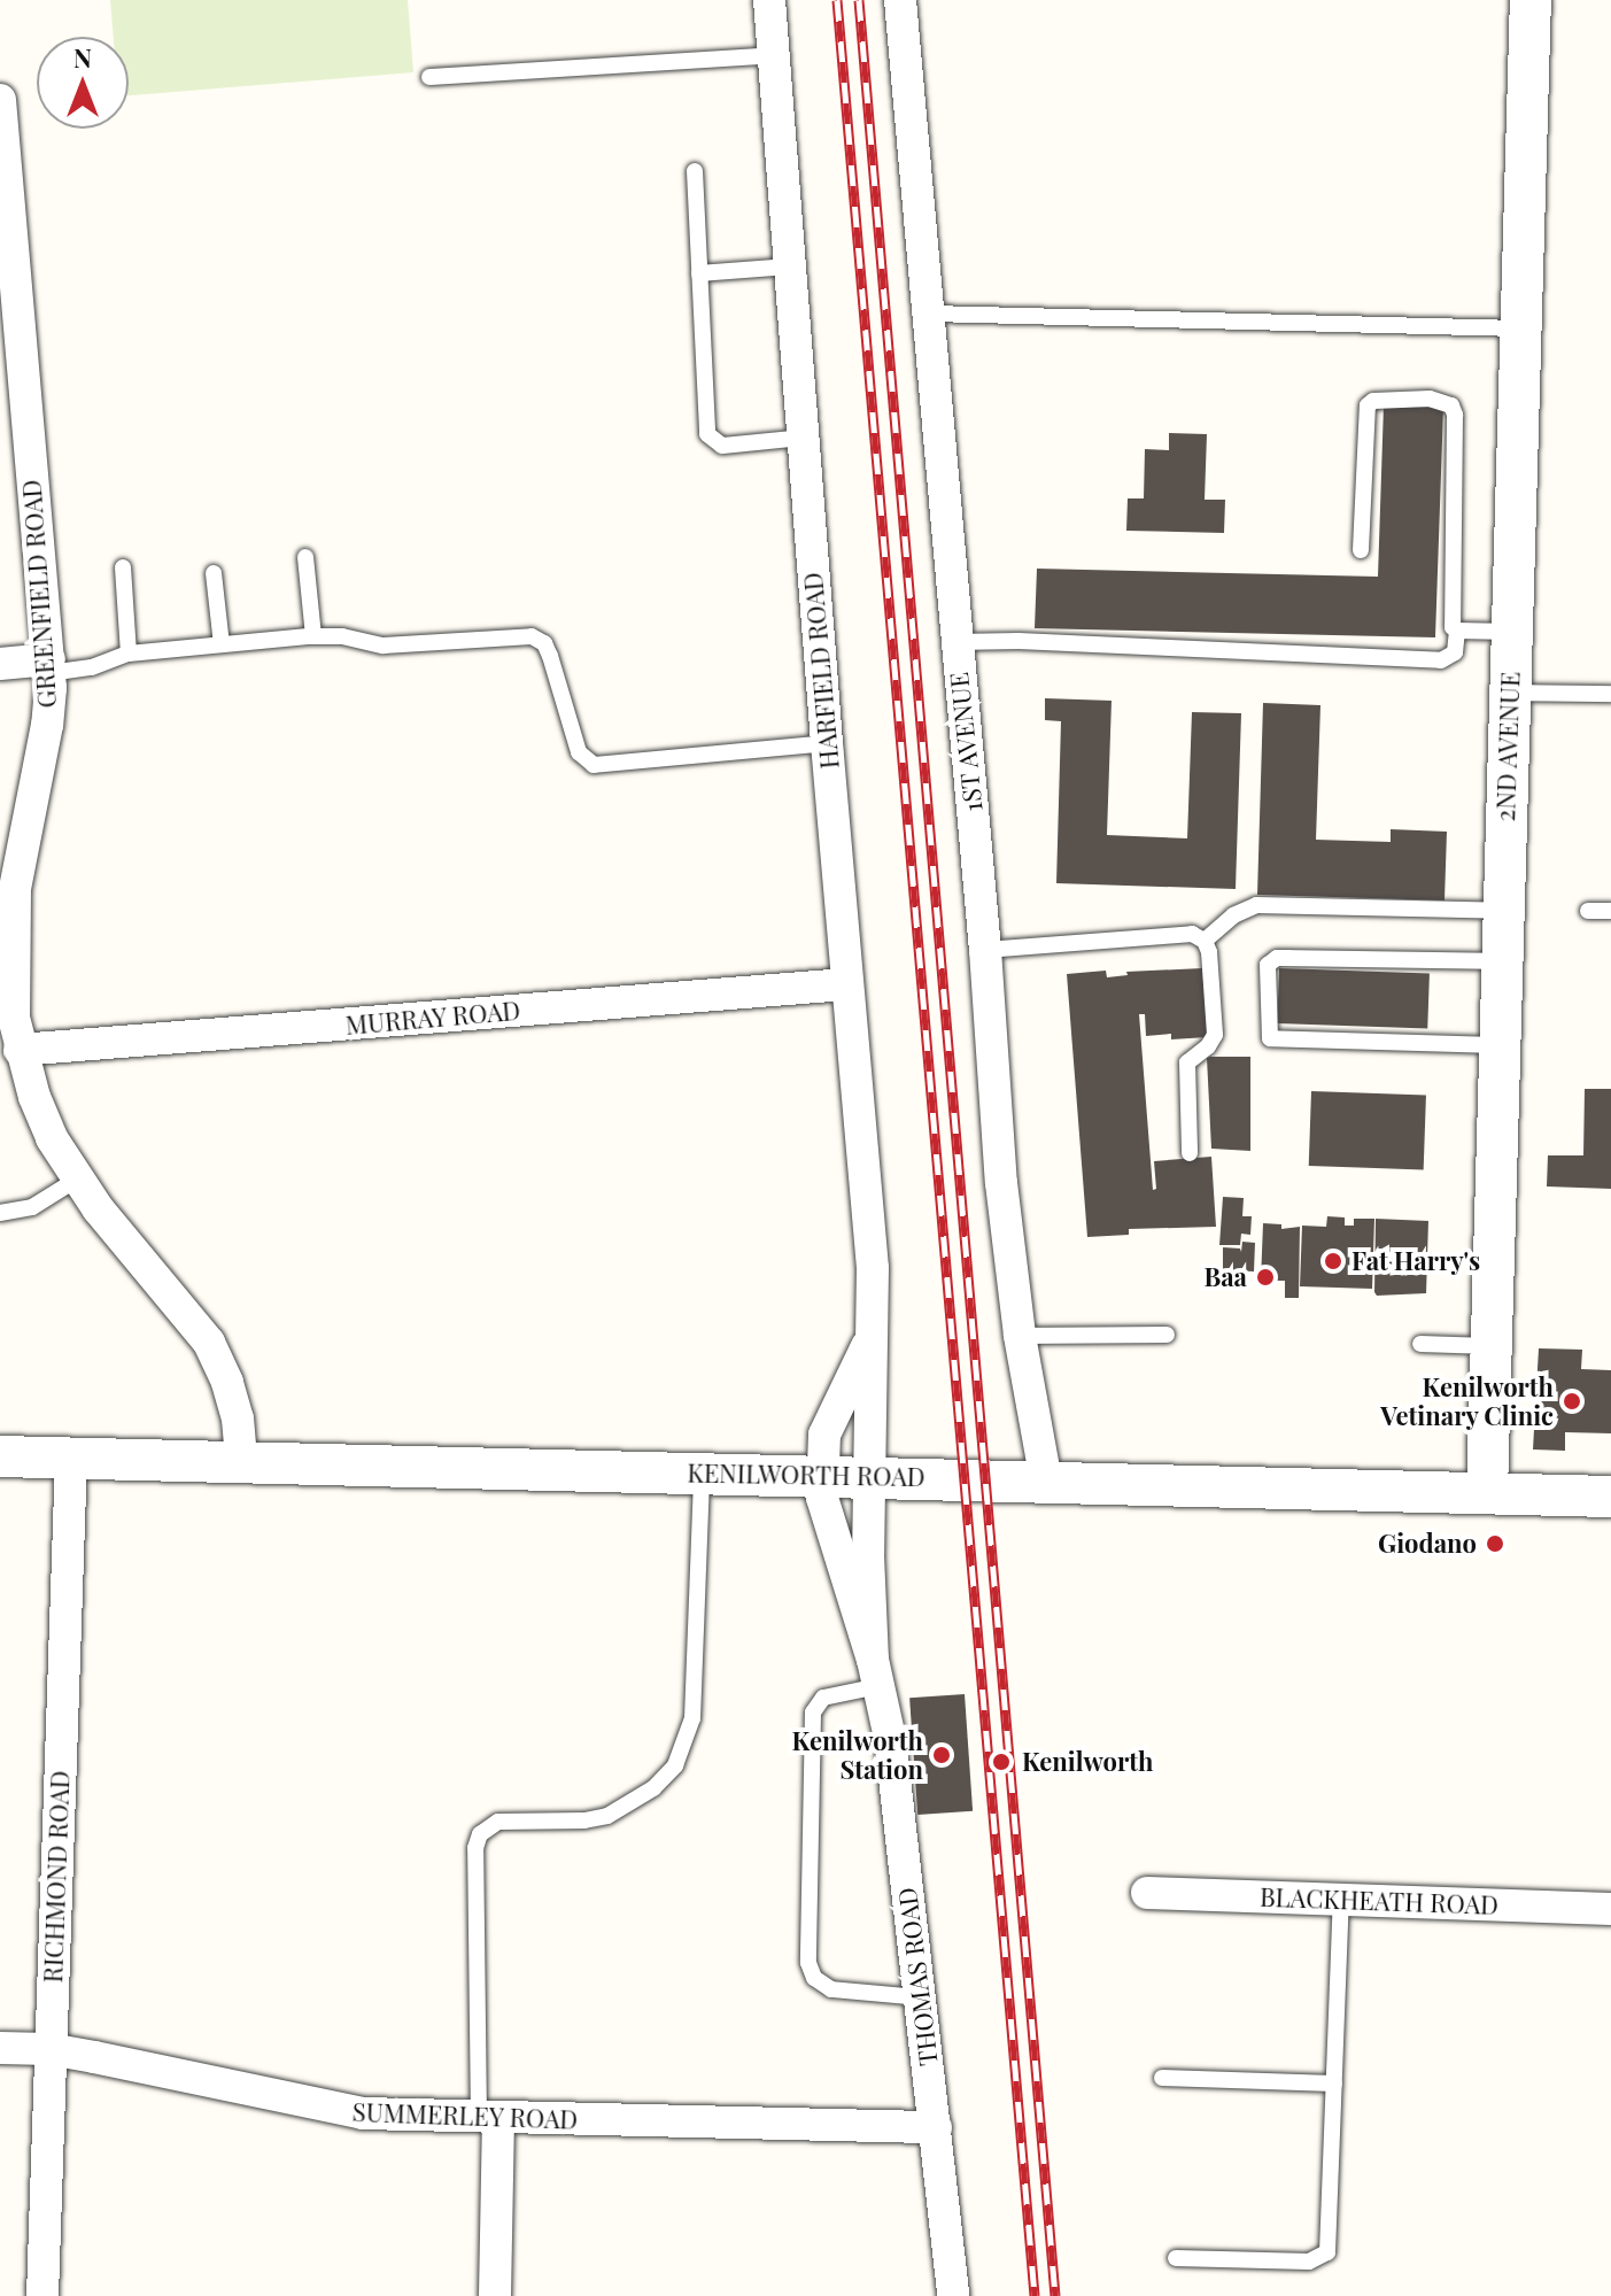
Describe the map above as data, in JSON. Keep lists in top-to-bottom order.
{
  "streets": {
    "street": [
      "GREENFIELD ROAD",
      "HARFIELD ROAD",
      "1ST AVENUE",
      "2ND AVENUE",
      "MURRAY ROAD",
      "KENILWORTH ROAD",
      "RICHMOND ROAD",
      "BLACKHEATH ROAD",
      "THOMAS ROAD",
      "SUMMERLEY ROAD"
    ]
  },
  "crossings": [
    ["GREENFIELD ROAD", "MURRAY ROAD"],
    ["GREENFIELD ROAD", "KENILWORTH ROAD"],
    ["HARFIELD ROAD", "MURRAY ROAD"],
    ["HARFIELD ROAD", "KENILWORTH ROAD"],
    ["HARFIELD ROAD", "THOMAS ROAD"],
    ["1ST AVENUE", "KENILWORTH ROAD"],
    ["2ND AVENUE", "KENILWORTH ROAD"],
    ["KENILWORTH ROAD", "RICHMOND ROAD"],
    ["KENILWORTH ROAD", "THOMAS ROAD"],
    ["RICHMOND ROAD", "SUMMERLEY ROAD"],
    ["THOMAS ROAD", "SUMMERLEY ROAD"]
  ],
  "places": [
    "Fat Harry's",
    "Baa",
    "Kenilworth Vetinary Clinic",
    "Giodano",
    "Kenilworth Station",
    "Kenilworth"
  ],
  "north": "top"
}
